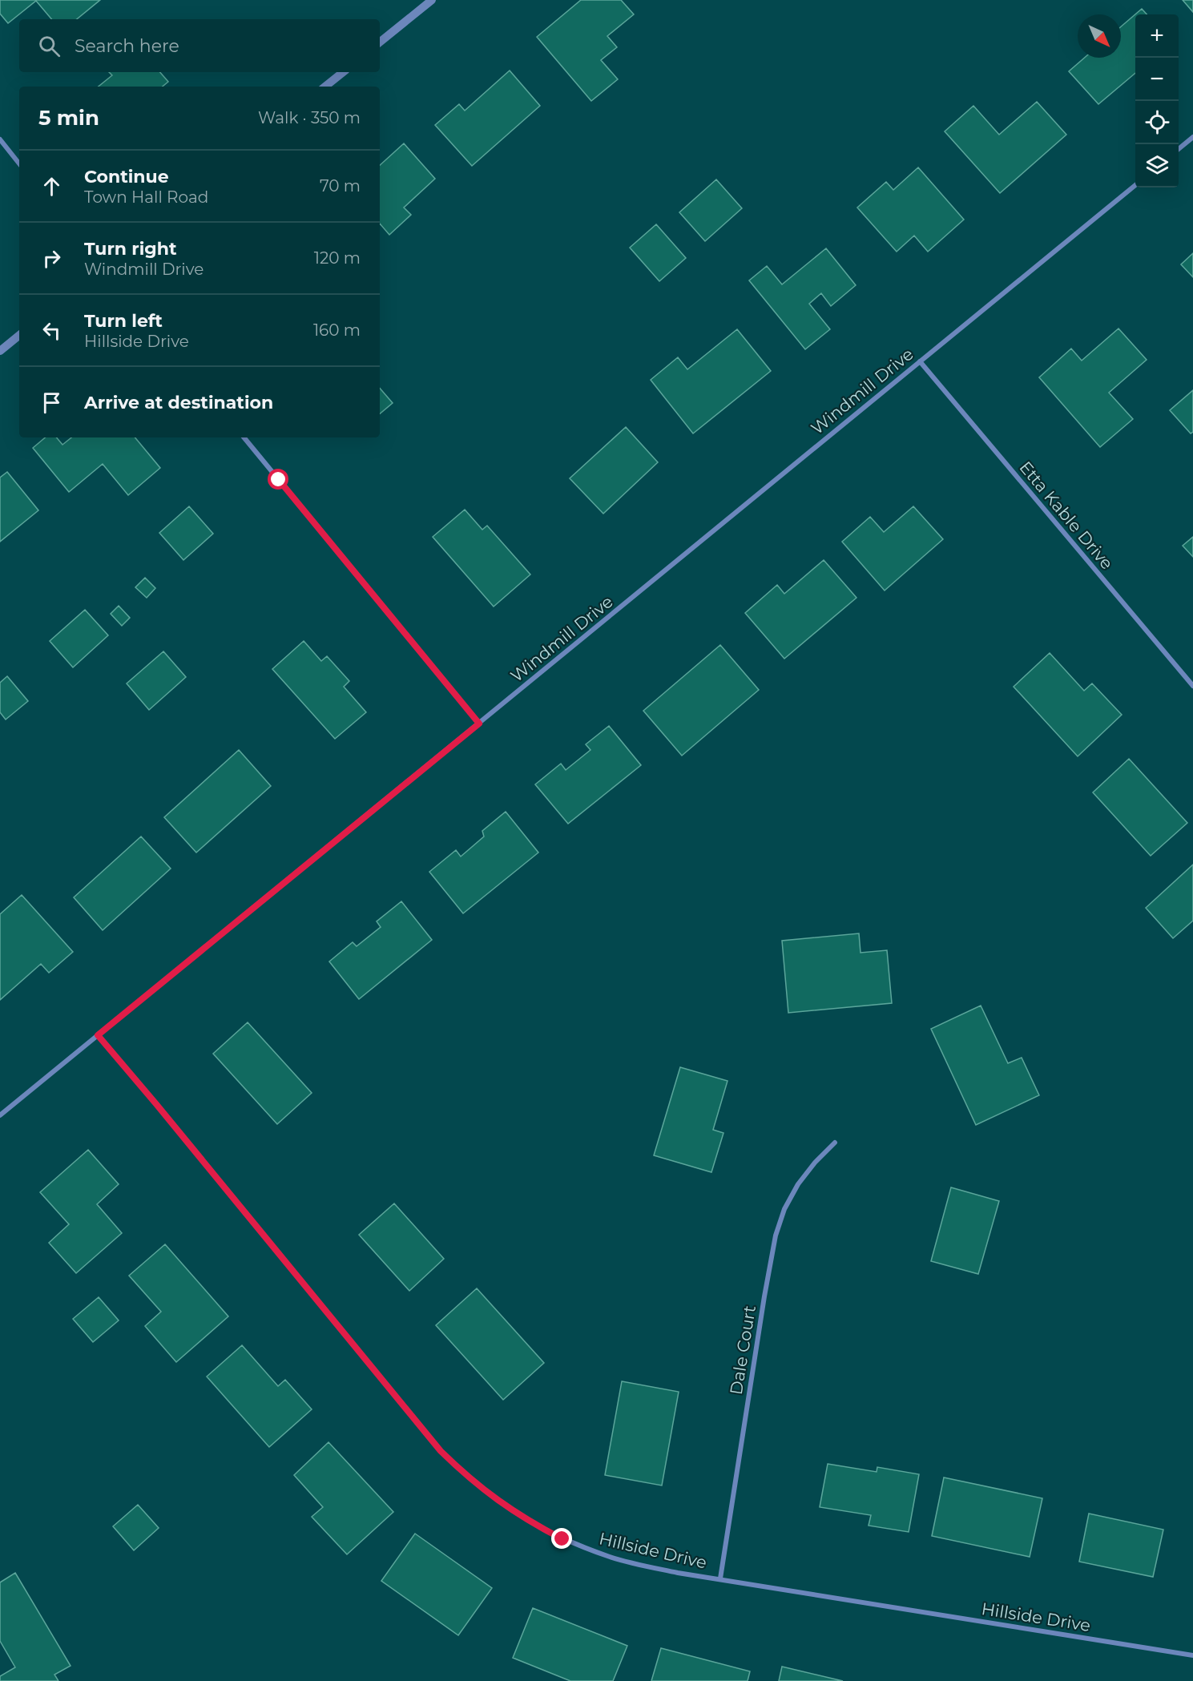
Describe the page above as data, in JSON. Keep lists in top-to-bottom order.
{
  "streets": {
    "street": [
      "Windmill Drive",
      "Etta Kable Drive",
      "Dale Court",
      "Hillside Drive"
    ]
  },
  "crossings": [
    ["Windmill Drive", "Etta Kable Drive"],
    ["Windmill Drive", "Hillside Drive"],
    ["Dale Court", "Hillside Drive"]
  ],
  "north": "bottom right",
  "page": {
    "map_buttons": ["+", "−"],
    "search": "Search here",
    "heading": ["5 min", "Walk · 350 m"],
    "list": [
      ["Continue", "Town Hall Road", "70 m"],
      ["Turn right", "Windmill Drive", "120 m"],
      ["Turn left", "Hillside Drive", "160 m"],
      "Arrive at destination"
    ]
  }
}
